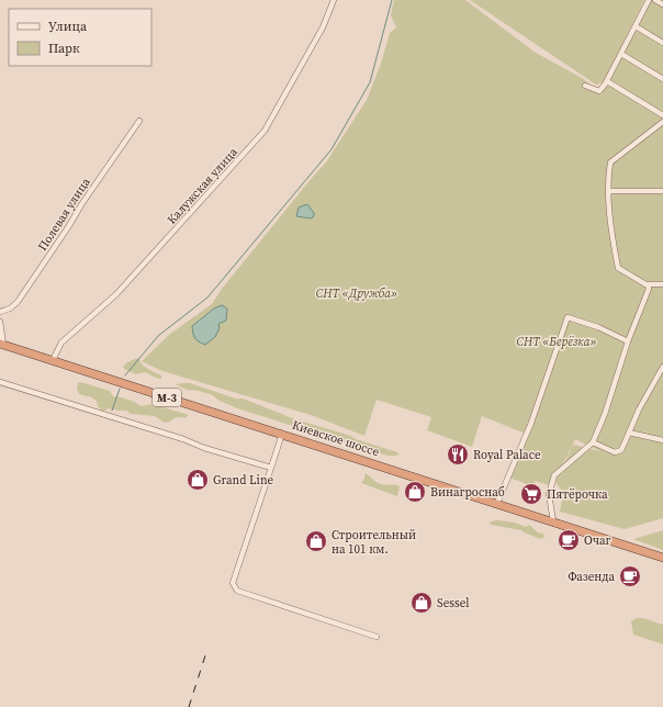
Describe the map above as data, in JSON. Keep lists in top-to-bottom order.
{
  "streets": {
    "highway": ["М-3", "Киевское шоссе"],
    "street": ["Калужская улица", "Полевая улица"]
  },
  "crossings": [
    ["Калужская улица", "Киевское шоссе"]
  ],
  "parks": ["СНТ «Дружба»", "СНТ «Берёзка»"],
  "places": {
    "restaurant": ["Royal Palace"],
    "shop": [
      "Grand Line",
      "Винагроснаб",
      "Строительный на 101 км.",
      "Sessel"
    ],
    "supermarket": ["Пятёрочка"],
    "cafe": ["Очаг", "Фазенда"]
  },
  "legend": ["Улица", "Парк"]
}
